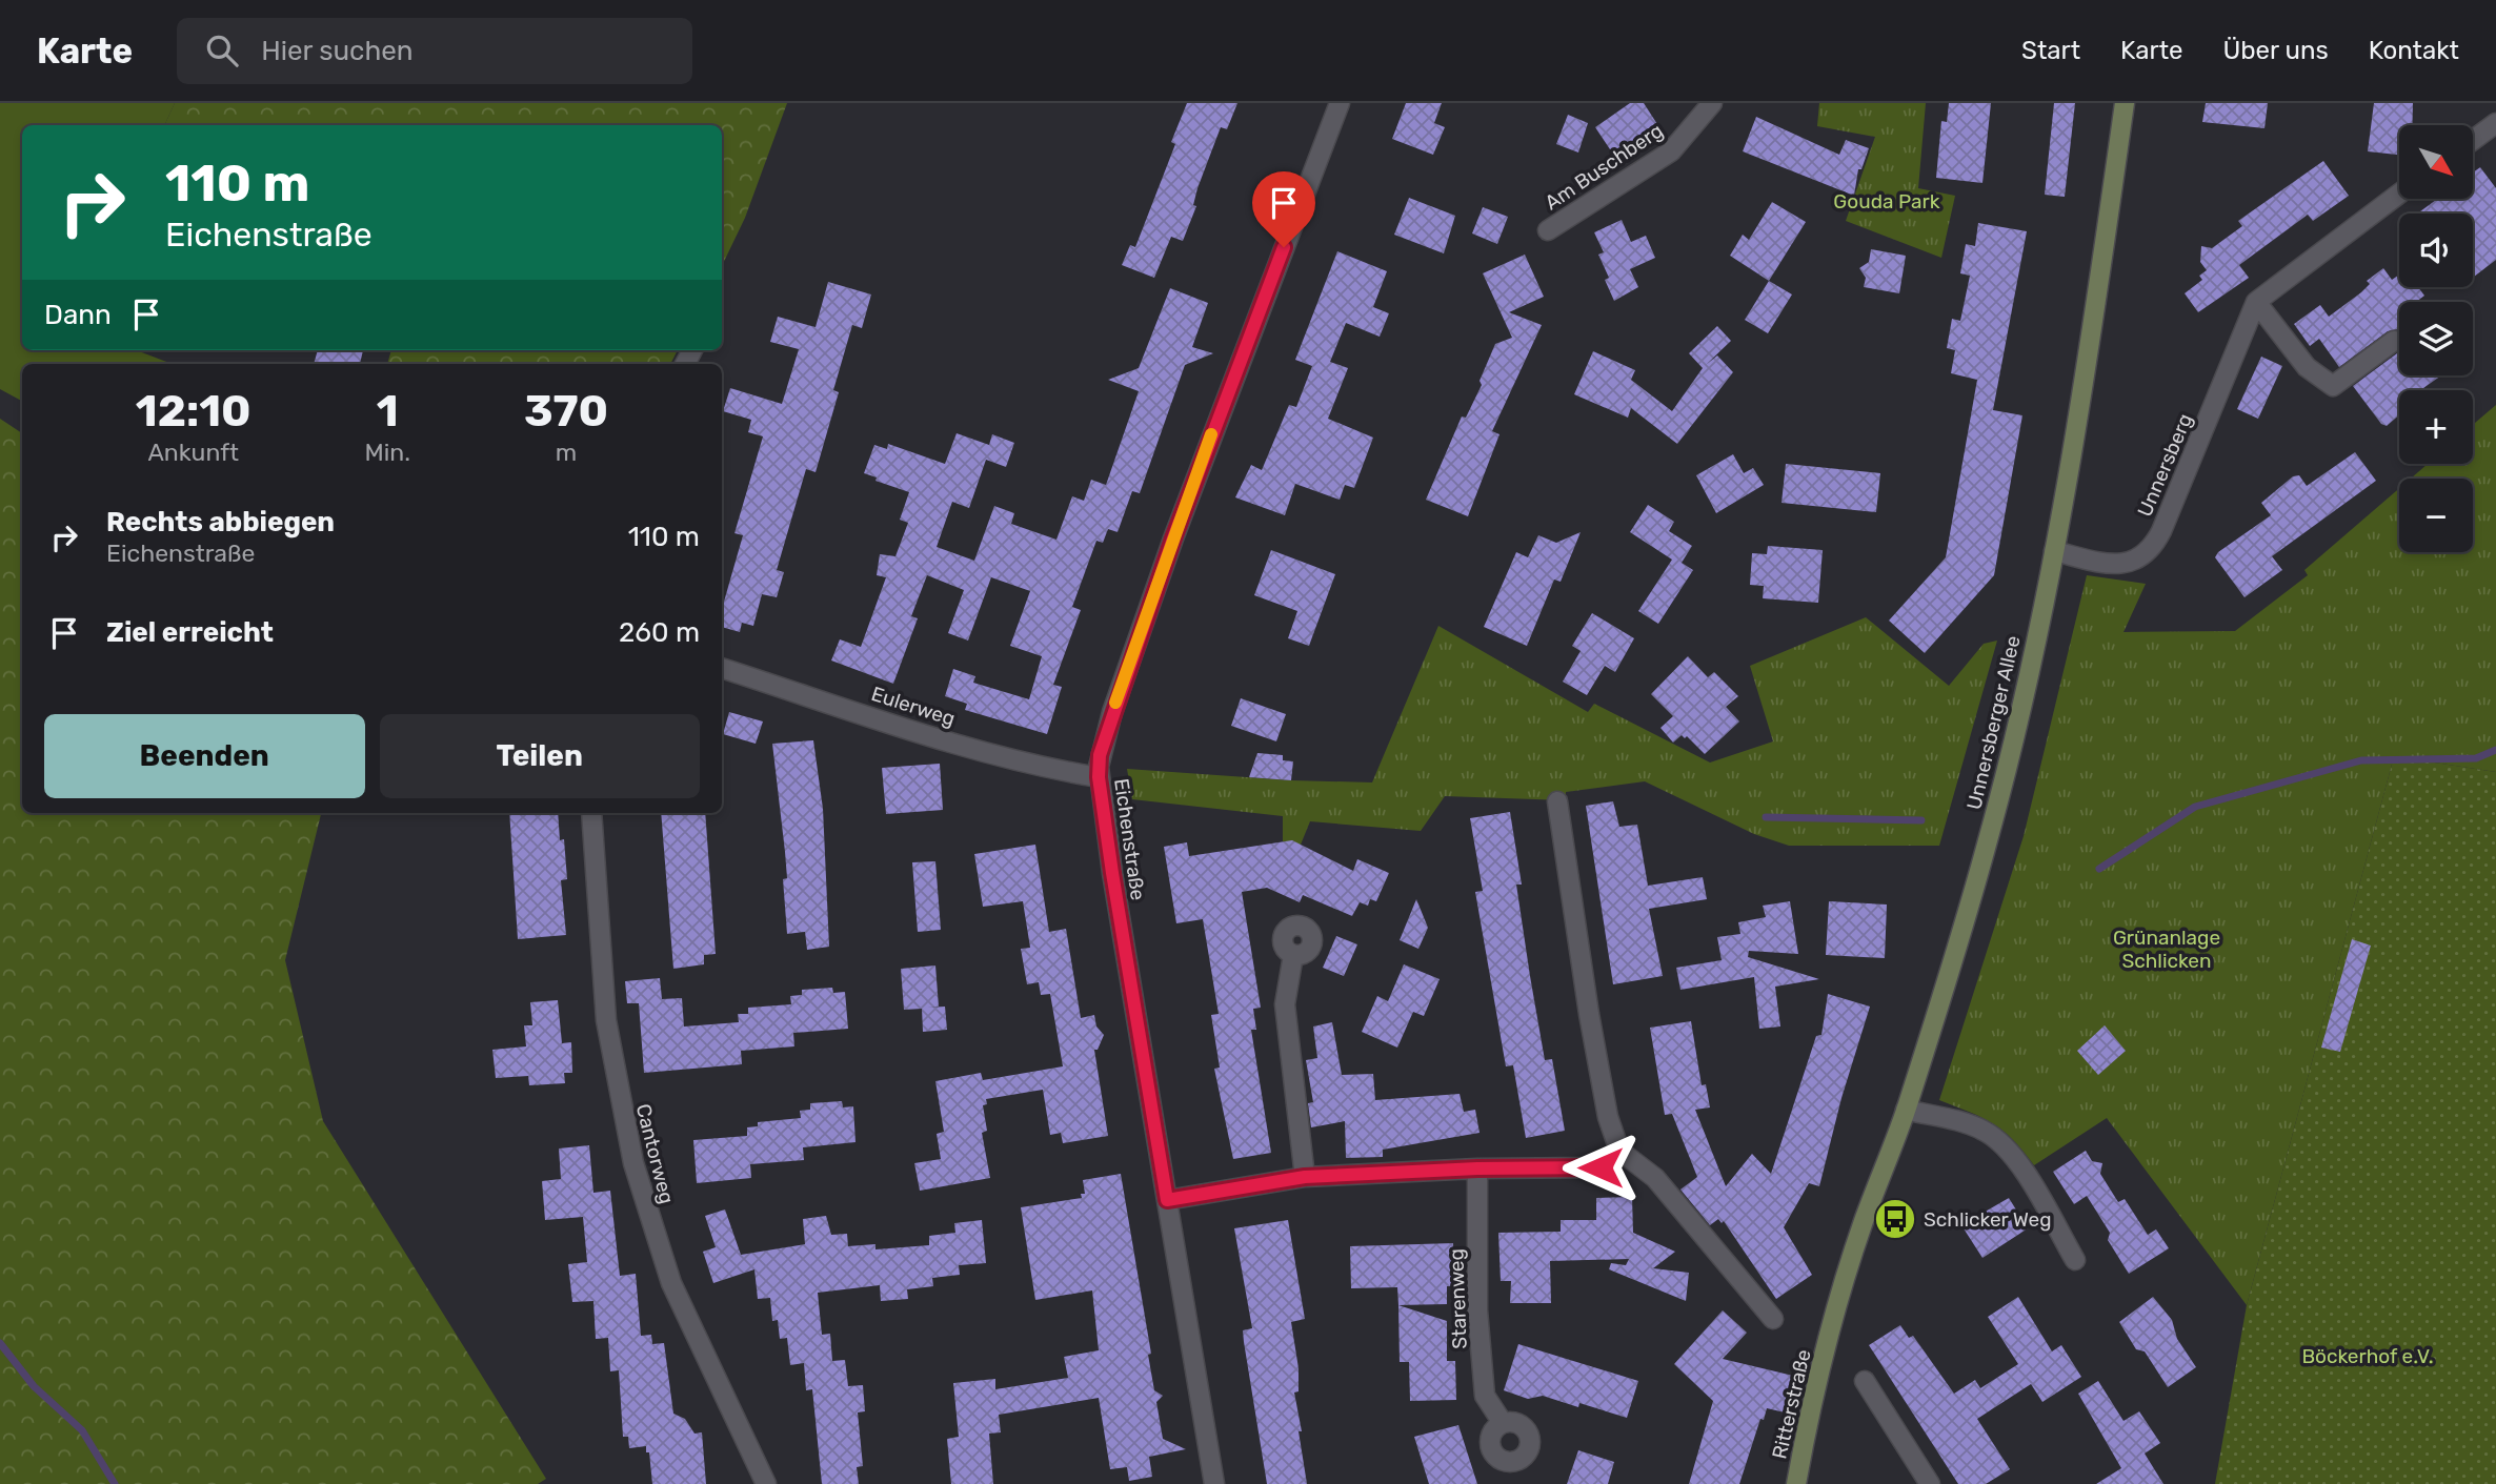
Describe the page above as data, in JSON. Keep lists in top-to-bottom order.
{
  "streets": {
    "main road": ["Unnersberger Allee", "Ritterstraße"],
    "street": [
      "Am Buschberg",
      "Unnersberg",
      "Eulerweg",
      "Eichenstraße",
      "Cantorweg",
      "Starenweg"
    ]
  },
  "crossings": [
    ["Unnersberg", "Unnersberger Allee"],
    ["Eulerweg", "Eichenstraße"],
    ["Unnersberger Allee", "Ritterstraße"]
  ],
  "parks": ["Gouda Park", "Grünanlage Schlicken", "Böckerhof e.V."],
  "places": {
    "bus stop": ["Schlicker Weg"]
  },
  "north": "bottom right",
  "page": {
    "header": "Karte",
    "search": "Hier suchen",
    "nav": [
      "Start",
      "Karte",
      "Über uns",
      "Kontakt"
    ],
    "map_buttons": ["+", "−"],
    "turn": ["110 m", "Eichenstraße"],
    "then": "Dann",
    "eta": [
      "12:10",
      "Ankunft",
      "1",
      "Min.",
      "370",
      "m"
    ],
    "list": [
      {
        "name": "Rechts abbiegen",
        "note": "Eichenstraße",
        "value": "110 m"
      },
      {
        "name": "Ziel erreicht",
        "value": "260 m"
      }
    ],
    "buttons": ["Beenden", "Teilen"]
  }
}
